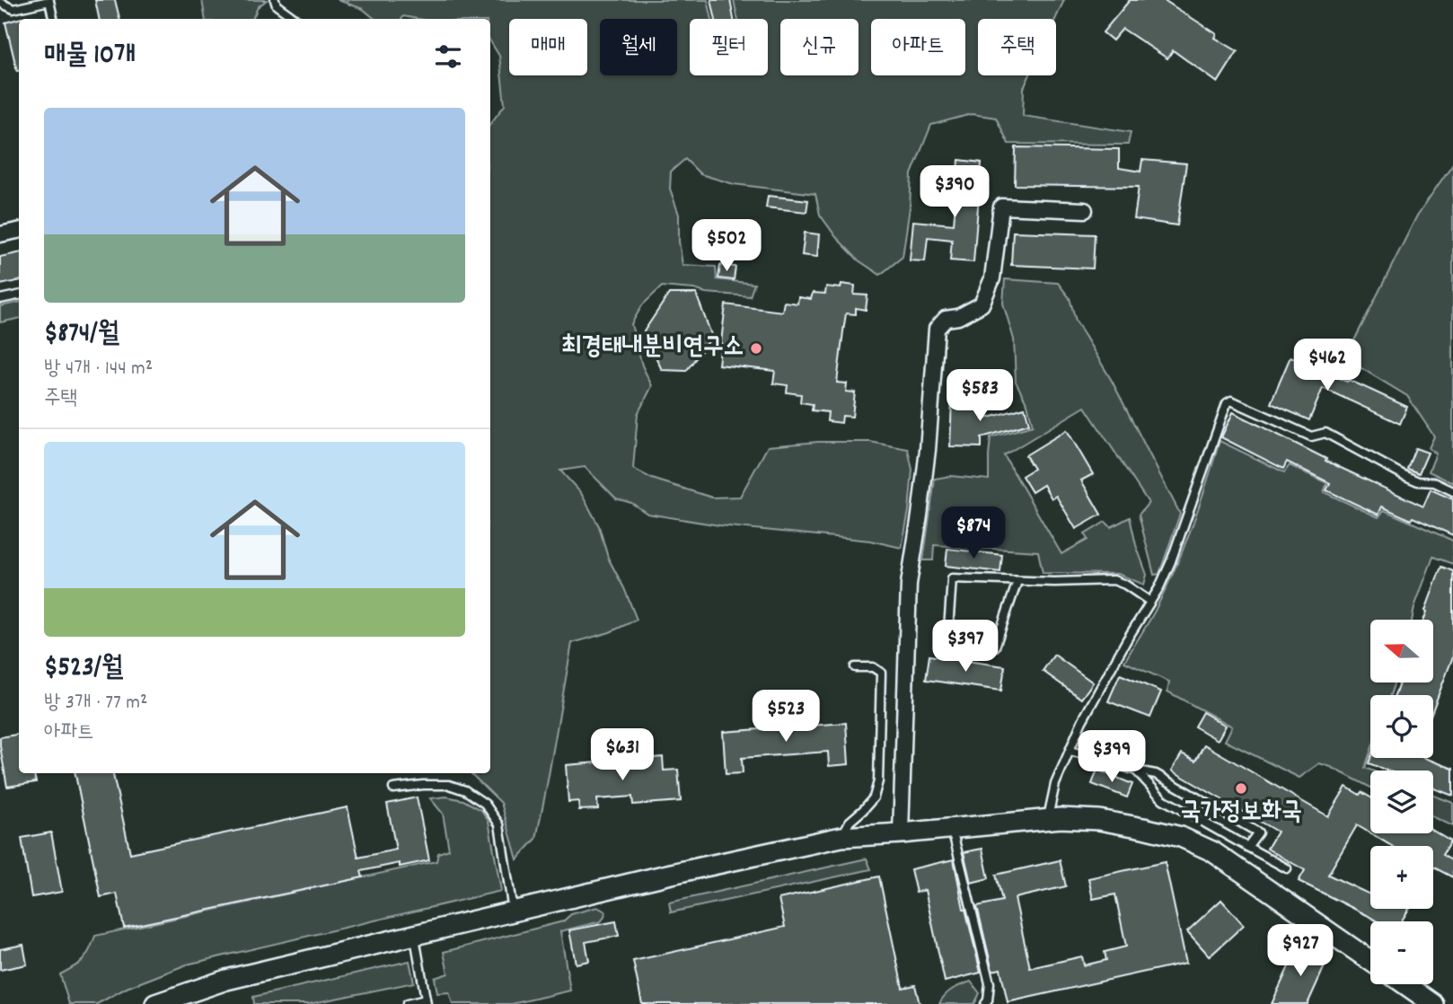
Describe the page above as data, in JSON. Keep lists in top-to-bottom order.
{
  "places": ["최경태내분비연구소", "국가정보화국"],
  "north": "left",
  "page": {
    "chip": [
      "매매",
      "월세",
      "필터",
      "신규",
      "아파트",
      "주택"
    ],
    "heading": "매물 10개",
    "list": [
      {
        "name": "$874/월",
        "note": "방 4개 · 144 m² · 주택"
      },
      {
        "name": "$523/월",
        "note": "방 3개 · 77 m² · 아파트"
      }
    ],
    "price": [
      "$390",
      "$502",
      "$462",
      "$583",
      "$874",
      "$397",
      "$523",
      "$631",
      "$399",
      "$927"
    ],
    "map_buttons": ["+", "−"]
  }
}
